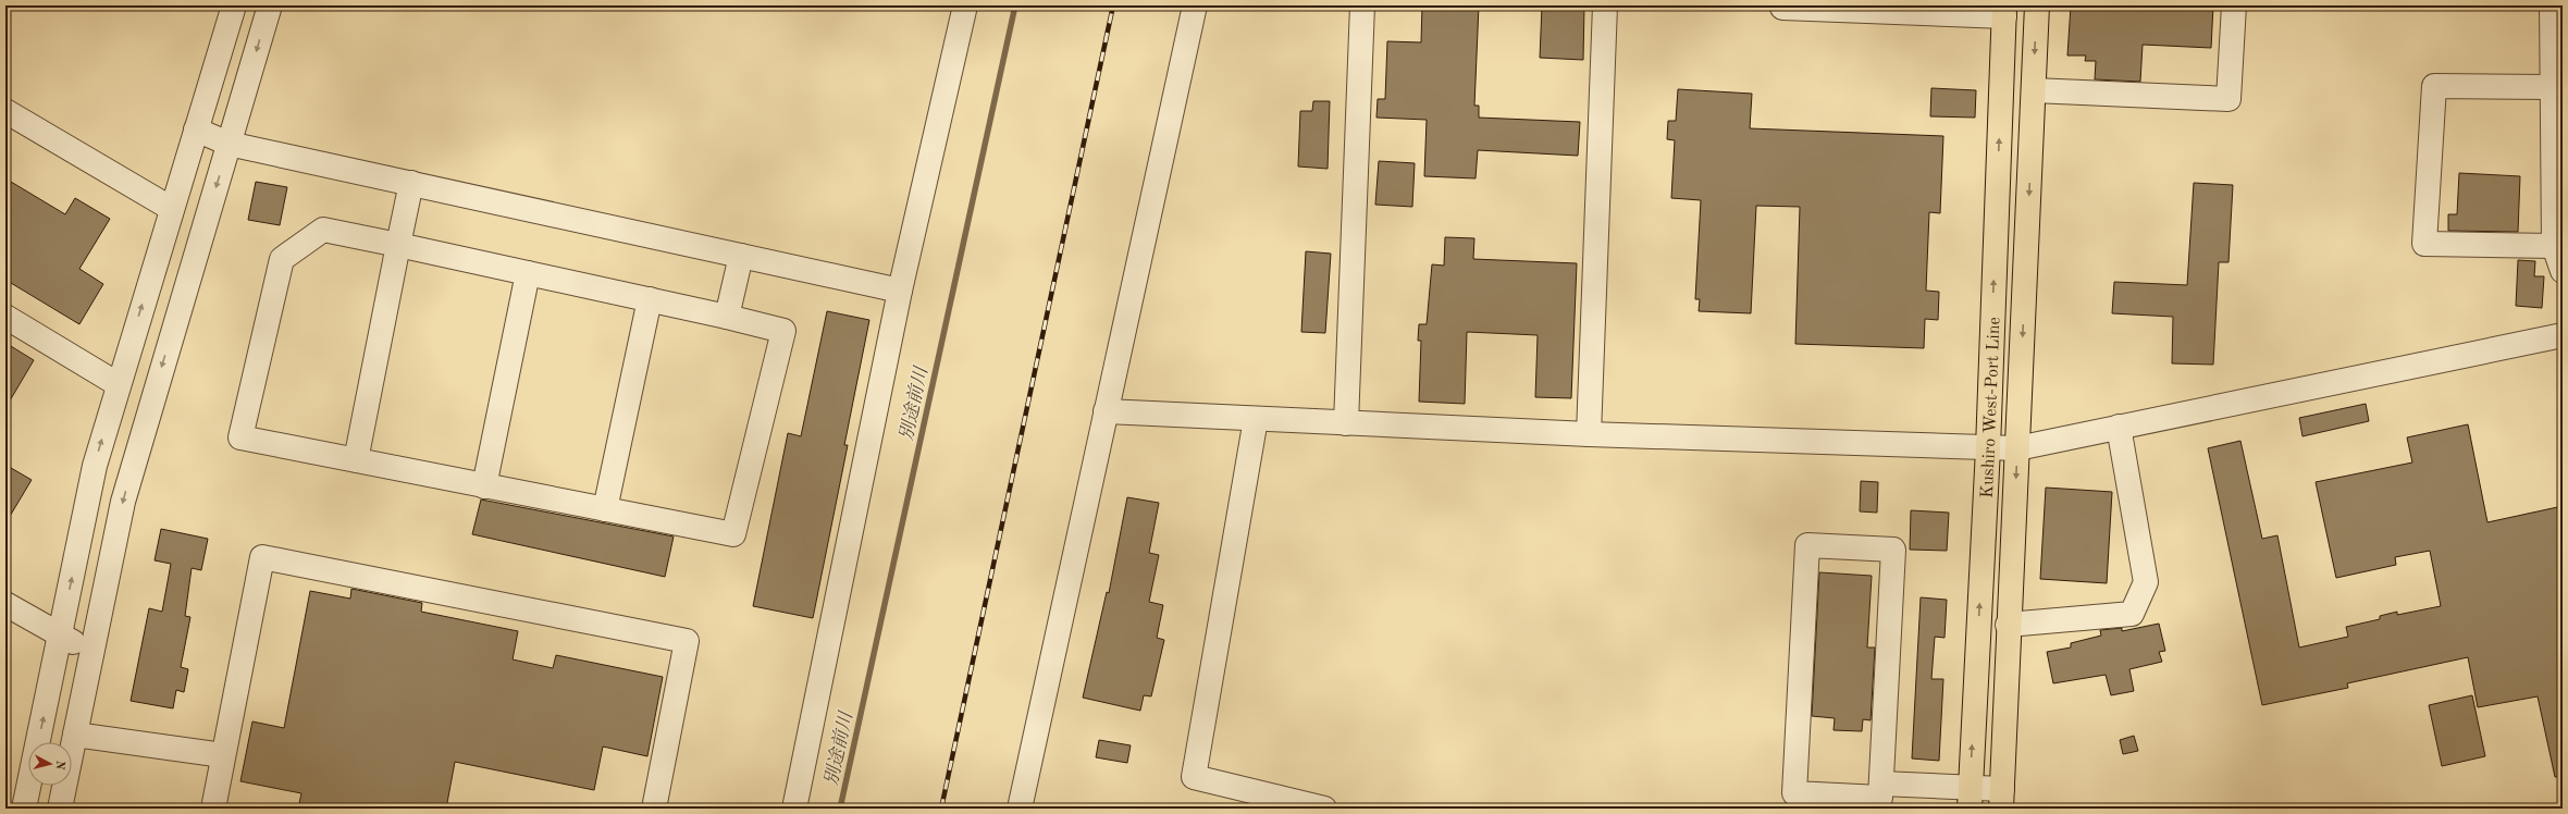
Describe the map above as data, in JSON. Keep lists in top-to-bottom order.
{
  "streets": {
    "main road": ["Kushiro West-Port Line"]
  },
  "water": ["別途前川"],
  "north": "right"
}
